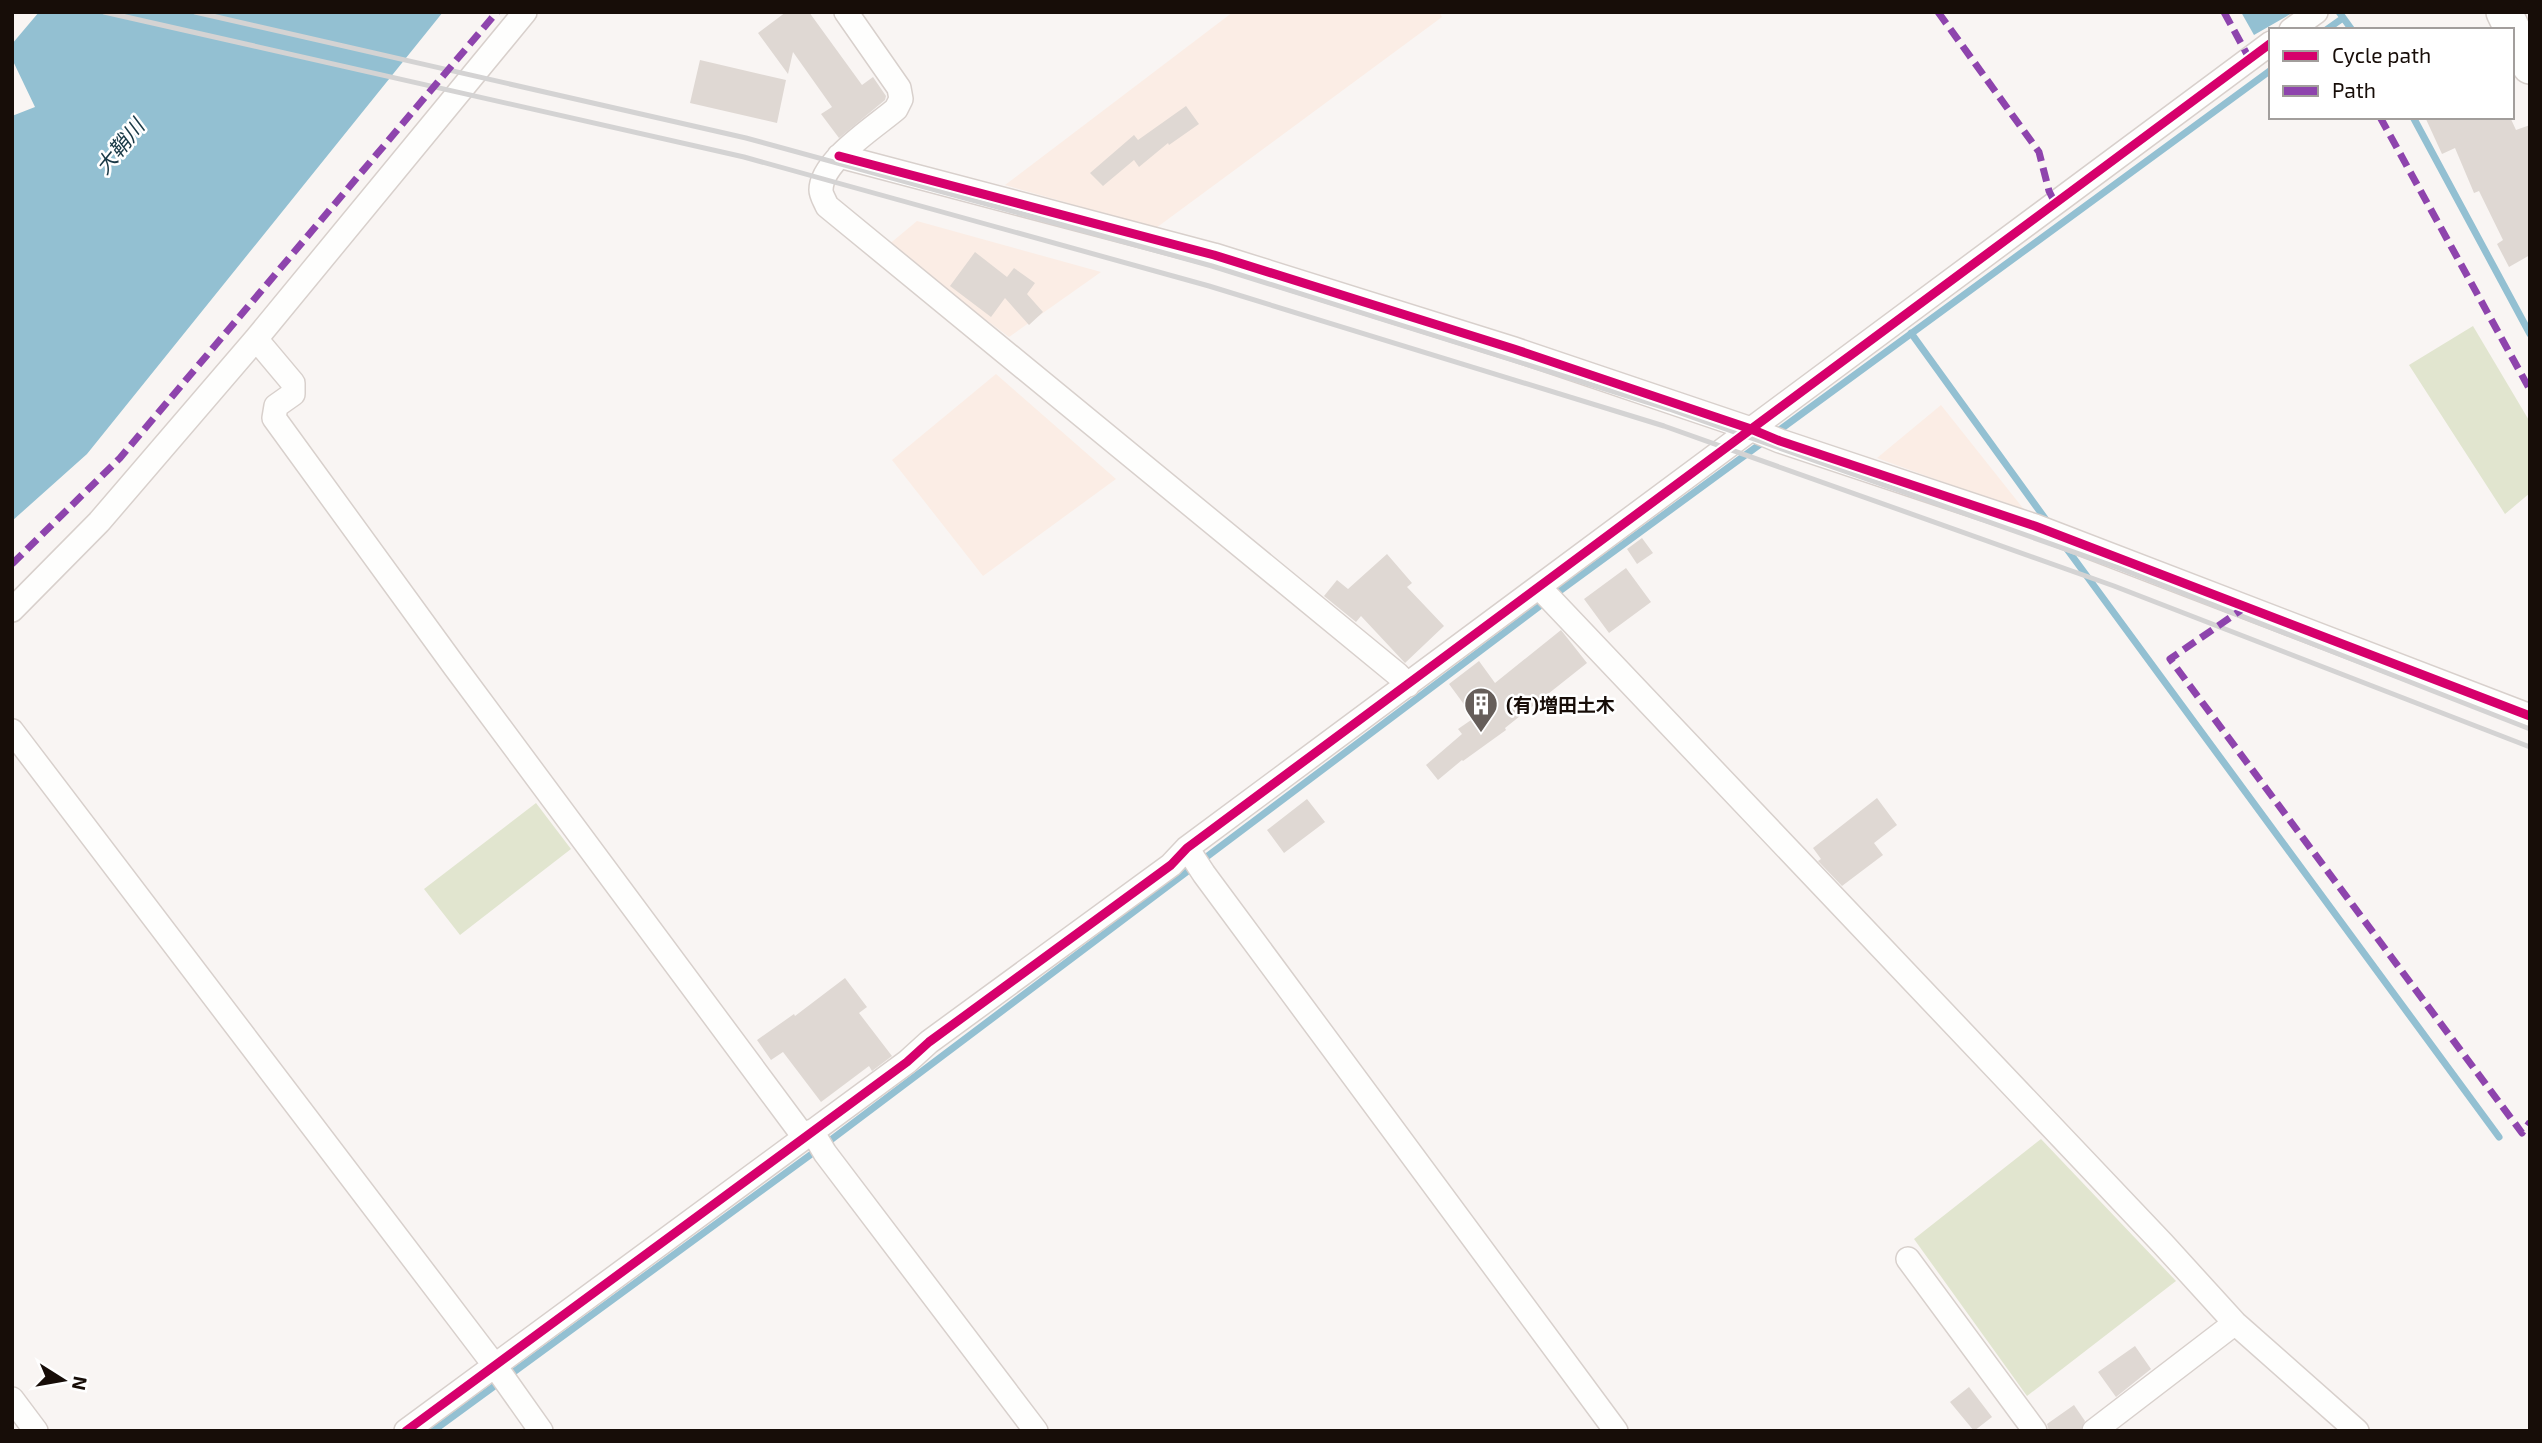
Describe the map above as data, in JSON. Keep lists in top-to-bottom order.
{
  "water": ["大鞘川"],
  "places": {
    "building": ["(有)増田土木"]
  },
  "legend": ["Cycle path", "Path"],
  "north": "right"
}
